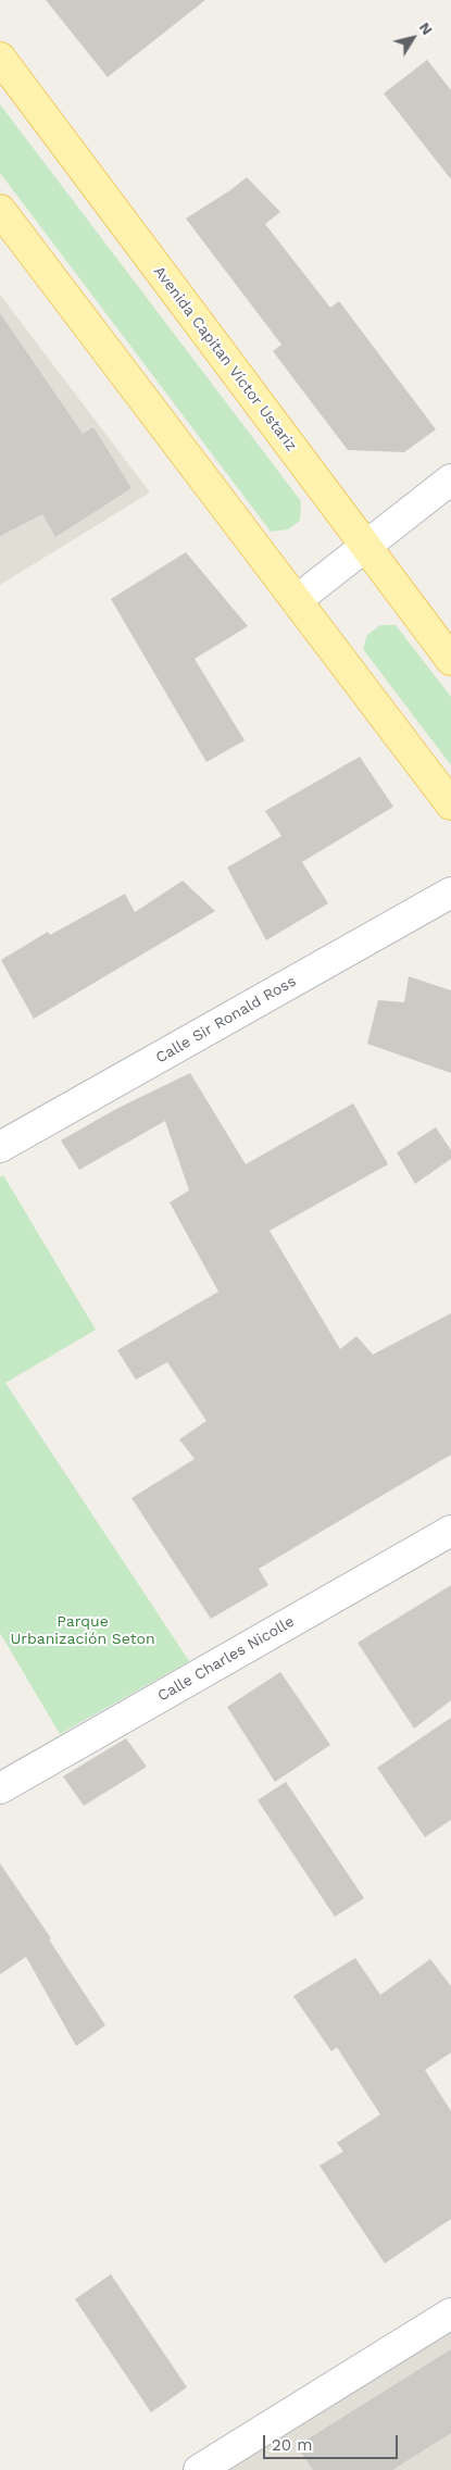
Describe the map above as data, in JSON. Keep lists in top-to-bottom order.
{
  "streets": {
    "main road": ["Avenida Capitan Víctor Ustariz"],
    "street": ["Calle Sir Ronald Ross", "Calle Charles Nicolle"]
  },
  "parks": ["Parque Urbanización Seton"],
  "scale_bar": "20 m",
  "north": "top right"
}
